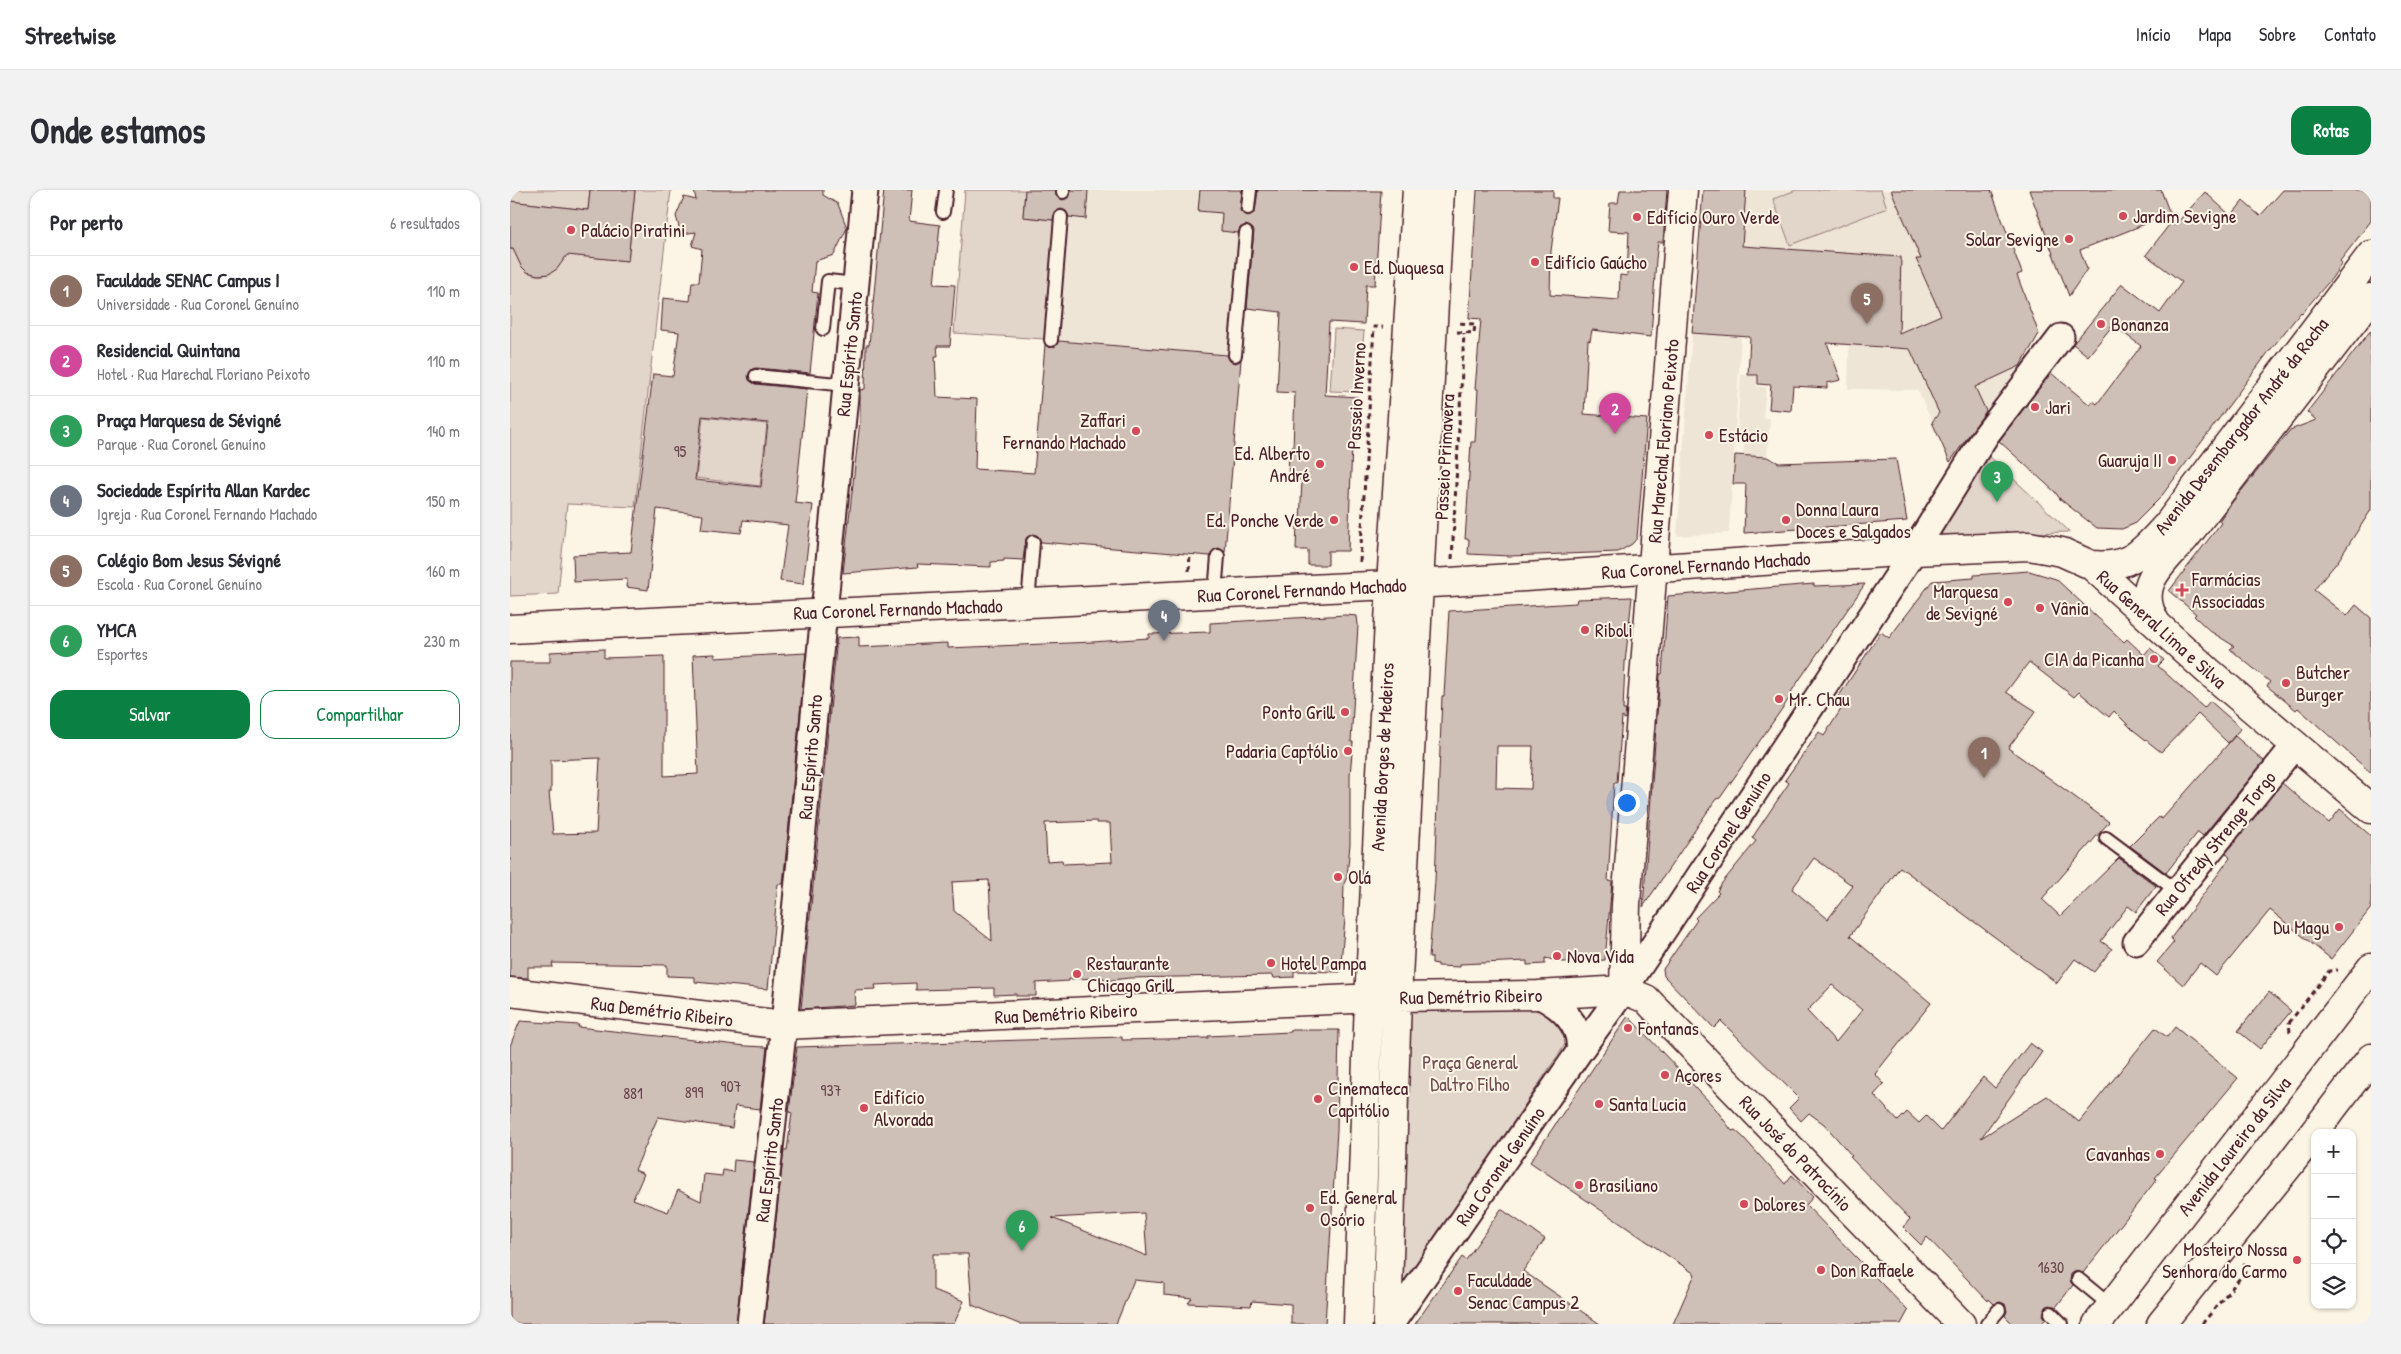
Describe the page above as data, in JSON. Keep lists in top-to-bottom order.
{
  "streets": {
    "street": [
      "Rua Espírito Santo",
      "Avenida Desembargador André da Rocha",
      "Rua Marechal Floriano Peixoto",
      "Rua Coronel Fernando Machado",
      "Rua General Lima e Silva",
      "Avenida Borges de Medeiros",
      "Rua Coronel Genuíno",
      "Rua Ofredy Strenge Torgo",
      "Rua Demétrio Ribeiro",
      "Avenida Loureiro da Silva",
      "Rua José do Patrocínio"
    ],
    "path": ["Passeio Inverno", "Passeio Primavera"]
  },
  "crossings": [
    ["Rua Espírito Santo", "Rua Coronel Fernando Machado"],
    ["Rua Espírito Santo", "Rua Demétrio Ribeiro"],
    ["Passeio Inverno", "Rua Coronel Fernando Machado"],
    ["Avenida Desembargador André da Rocha", "Rua General Lima e Silva"],
    ["Rua Marechal Floriano Peixoto", "Rua Coronel Fernando Machado"],
    ["Rua Marechal Floriano Peixoto", "Rua Coronel Genuíno"],
    ["Rua Marechal Floriano Peixoto", "Rua Demétrio Ribeiro"],
    ["Rua Marechal Floriano Peixoto", "Rua José do Patrocínio"],
    ["Passeio Primavera", "Rua Coronel Fernando Machado"],
    ["Rua Coronel Fernando Machado", "Rua General Lima e Silva"],
    ["Rua Coronel Fernando Machado", "Avenida Borges de Medeiros"],
    ["Rua Coronel Fernando Machado", "Rua Coronel Genuíno"],
    ["Rua General Lima e Silva", "Rua Coronel Genuíno"],
    ["Rua General Lima e Silva", "Rua Ofredy Strenge Torgo"],
    ["Avenida Borges de Medeiros", "Rua Coronel Genuíno"],
    ["Avenida Borges de Medeiros", "Rua Demétrio Ribeiro"],
    ["Rua Coronel Genuíno", "Rua Demétrio Ribeiro"],
    ["Rua Coronel Genuíno", "Rua José do Patrocínio"],
    ["Rua Demétrio Ribeiro", "Rua José do Patrocínio"]
  ],
  "parks": ["Praça General Daltro Filho"],
  "places": {
    "other": [
      "Jardim Sevigne",
      "Edifício Ouro Verde",
      "Palácio Piratini",
      "Solar Sevigne",
      "Edifício Gaúcho",
      "Ed. Duquesa",
      "Bonanza",
      "Jari",
      "Zaffari Fernando Machado",
      "Estácio",
      "Guaruja II",
      "Ed. Alberto André",
      "Ed. Ponche Verde",
      "Donna Laura Doces e Salgados",
      "Marquesa de Sevigné",
      "Vânia",
      "Riboli",
      "CIA da Picanha",
      "Butcher Burger",
      "Mr. Chau",
      "Ponto Grill",
      "Padaria Captólio",
      "Olá",
      "Du Magu",
      "Nova Vida",
      "Hotel Pampa",
      "Restaurante Chicago Grill",
      "Fontanas",
      "Açores",
      "Cinemateca Capitólio",
      "Santa Lucia",
      "Edifício Alvorada",
      "Cavanhas",
      "Brasiliano",
      "Dolores",
      "Ed. General Osório",
      "Mosteiro Nossa Senhora do Carmo",
      "Don Raffaele",
      "Faculdade Senac Campus 2"
    ],
    "health": ["Farmácias Associadas"]
  },
  "house_numbers": [
    "95",
    "907",
    "937",
    "899",
    "881",
    "1630"
  ],
  "page": {
    "header": "Streetwise",
    "nav": [
      "Início",
      "Mapa",
      "Sobre",
      "Contato"
    ],
    "buttons": [
      "Rotas",
      ["Salvar", "Compartilhar"]
    ],
    "title": "Onde estamos",
    "heading": ["Por perto", "6 resultados"],
    "list": [
      {
        "mark": "1",
        "name": "Faculdade SENAC Campus I",
        "note": "Universidade · Rua Coronel Genuíno",
        "value": "110 m"
      },
      {
        "mark": "2",
        "name": "Residencial Quintana",
        "note": "Hotel · Rua Marechal Floriano Peixoto",
        "value": "110 m"
      },
      {
        "mark": "3",
        "name": "Praça Marquesa de Sévigné",
        "note": "Parque · Rua Coronel Genuíno",
        "value": "140 m"
      },
      {
        "mark": "4",
        "name": "Sociedade Espírita Allan Kardec",
        "note": "Igreja · Rua Coronel Fernando Machado",
        "value": "150 m"
      },
      {
        "mark": "5",
        "name": "Colégio Bom Jesus Sévigné",
        "note": "Escola · Rua Coronel Genuíno",
        "value": "160 m"
      },
      {
        "mark": "6",
        "name": "YMCA",
        "note": "Esportes",
        "value": "230 m"
      }
    ],
    "pins": [
      "5",
      "2",
      "3",
      "4",
      "1",
      "6"
    ],
    "map_buttons": ["+", "−"]
  }
}
